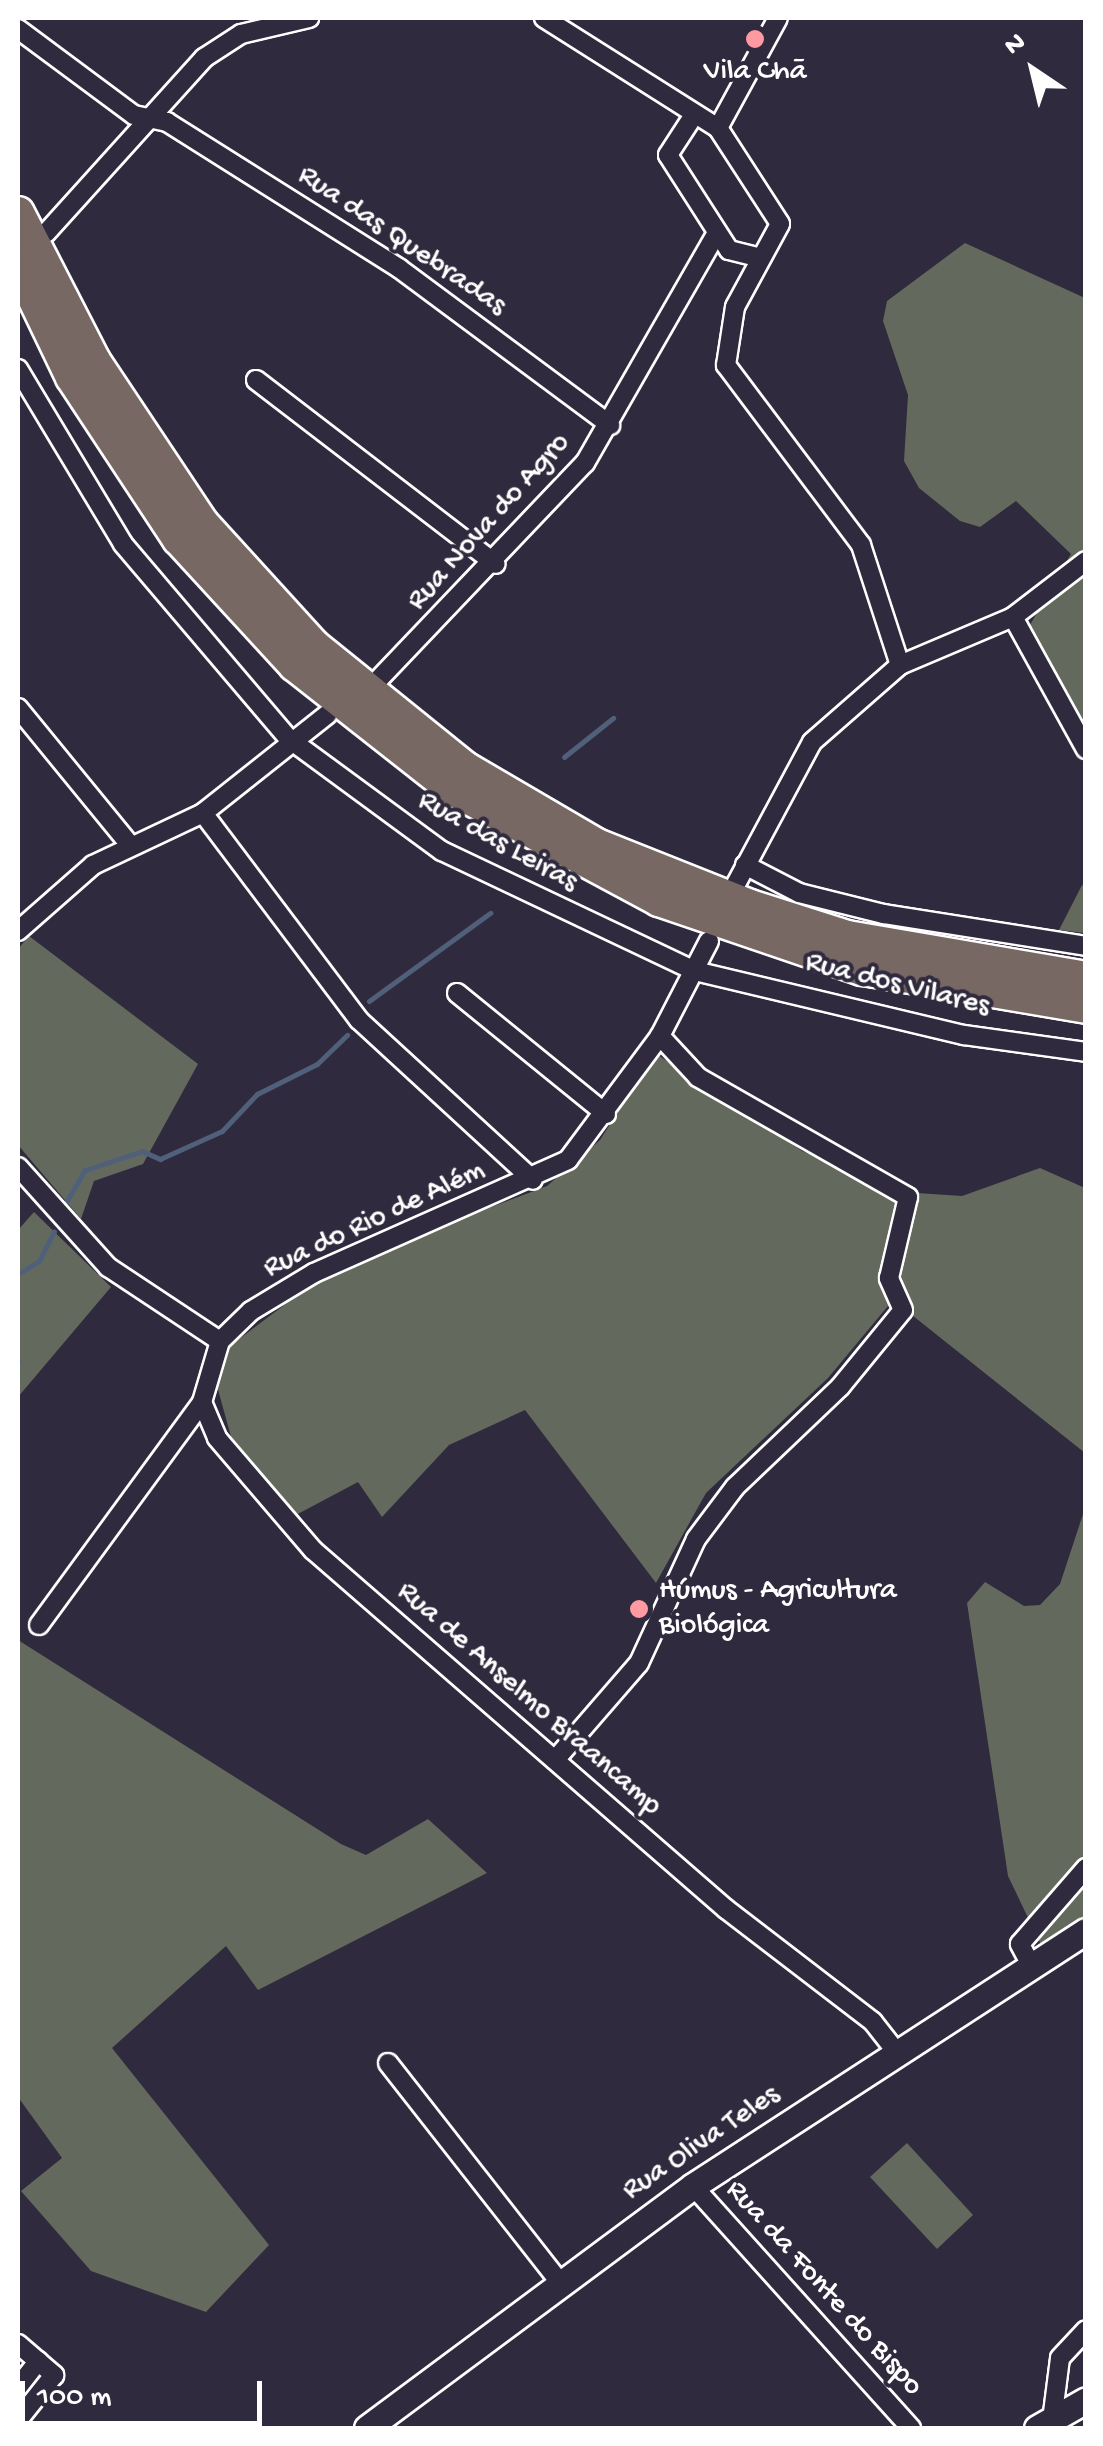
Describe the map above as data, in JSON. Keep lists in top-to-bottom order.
{
  "streets": {
    "main road": ["Rua Oliva Teles"],
    "street": [
      "Rua das Quebradas",
      "Rua Nova do Agro",
      "Rua das Leiras",
      "Rua dos Vilares",
      "Rua do Rio de Além",
      "Rua de Anselmo Braancamp",
      "Rua da Fonte do Bispo"
    ]
  },
  "crossings": [
    ["Rua das Quebradas", "Rua Nova do Agro"],
    ["Rua das Leiras", "Rua dos Vilares"],
    ["Rua das Leiras", "Rua do Rio de Além"],
    ["Rua dos Vilares", "Rua do Rio de Além"],
    ["Rua de Anselmo Braancamp", "Rua Oliva Teles"],
    ["Rua Oliva Teles", "Rua da Fonte do Bispo"]
  ],
  "places": ["Vila Chã", "Húmus - Agricultura Biológica"],
  "scale_bar": "100 m",
  "north": "top left"
}
